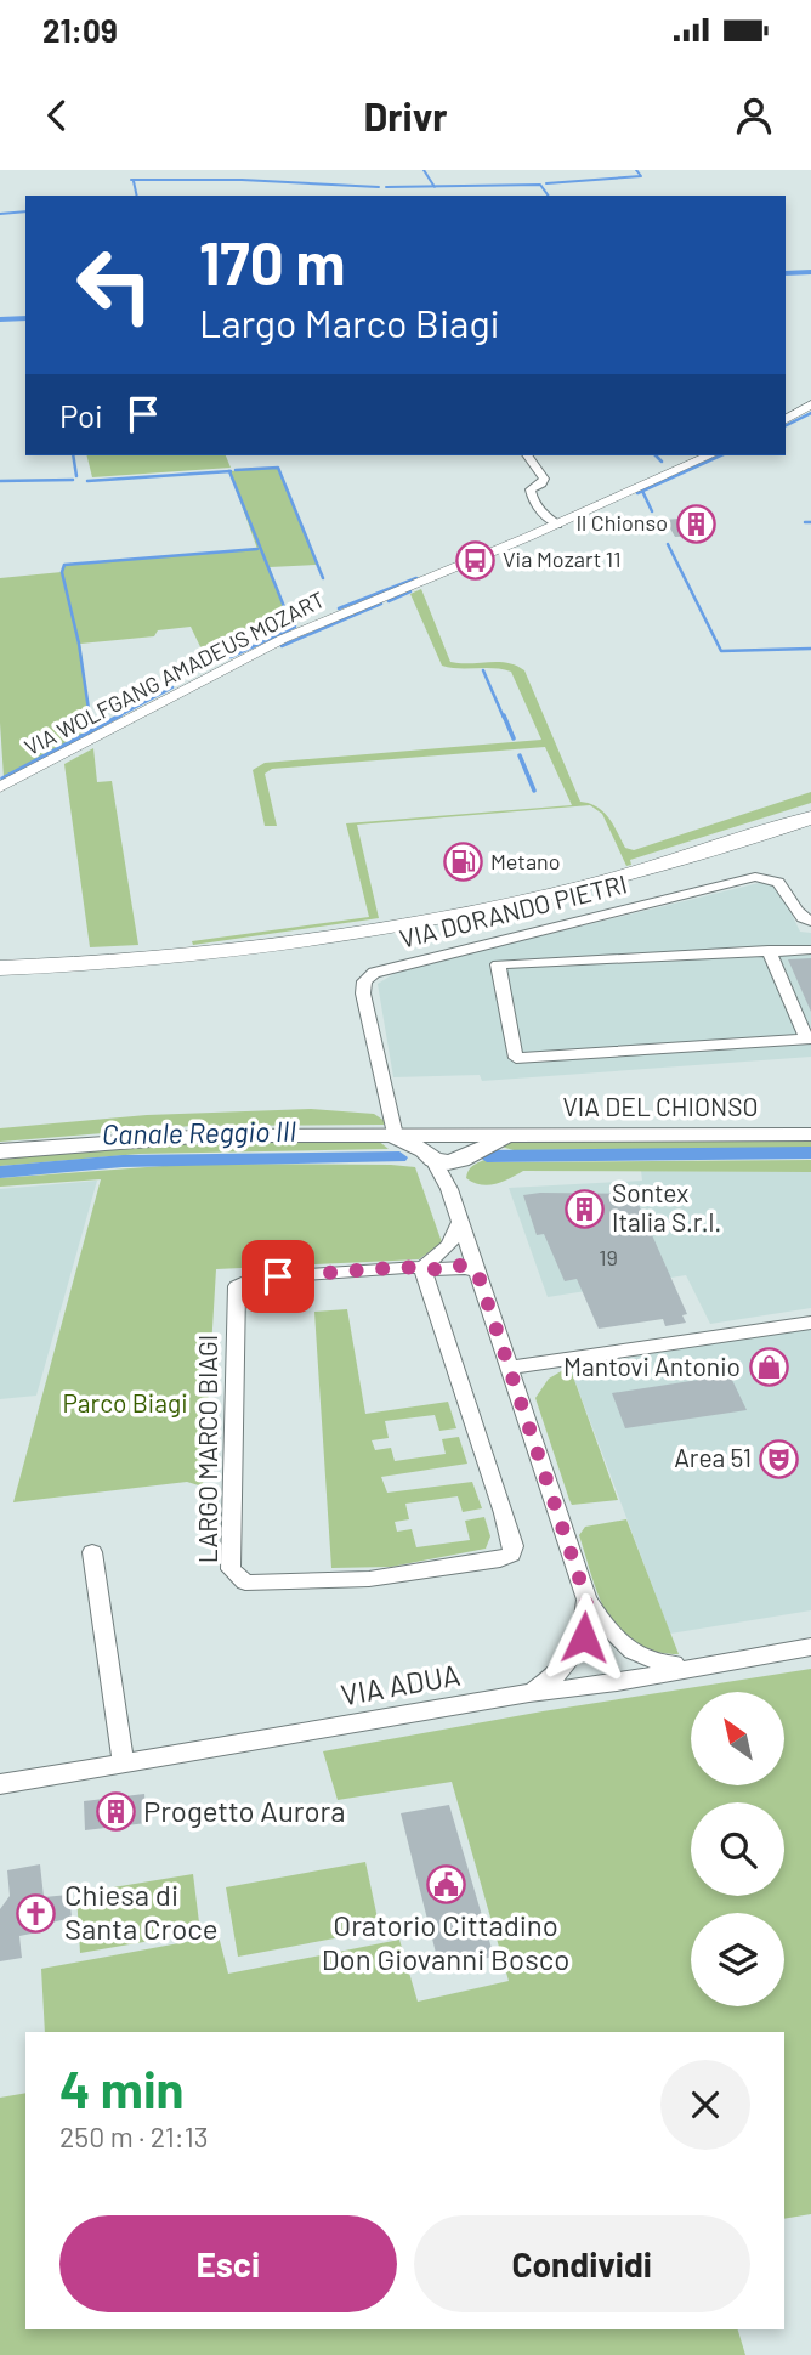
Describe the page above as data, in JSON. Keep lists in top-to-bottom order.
{
  "streets": {
    "main road": ["VIA DEL CHIONSO"],
    "street": [
      "VIA WOLFGANG AMADEUS MOZART",
      "VIA DORANDO PIETRI",
      "LARGO MARCO BIAGI",
      "VIA ADUA"
    ]
  },
  "crossings": [
    ["VIA DORANDO PIETRI", "VIA DEL CHIONSO"]
  ],
  "water": ["Canale Reggio III"],
  "parks": ["Parco Biagi"],
  "places": {
    "building": ["Il Chionso", "Sontex Italia S.r.l.", "Progetto Aurora"],
    "bus stop": ["Via Mozart 11"],
    "fuel station": ["Metano"],
    "shop": ["Mantovi Antonio"],
    "theatre": ["Area 51"],
    "public building": ["Oratorio Cittadino Don Giovanni Bosco"],
    "church": ["Chiesa di Santa Croce"]
  },
  "house_numbers": ["19"],
  "north": "top left",
  "page": {
    "status": "21:09",
    "header": "Drivr",
    "turn": ["170 m", "Largo Marco Biagi"],
    "then": "Poi",
    "heading": ["4 min", "250 m · 21:13"],
    "buttons": ["Esci", "Condividi"]
  }
}
